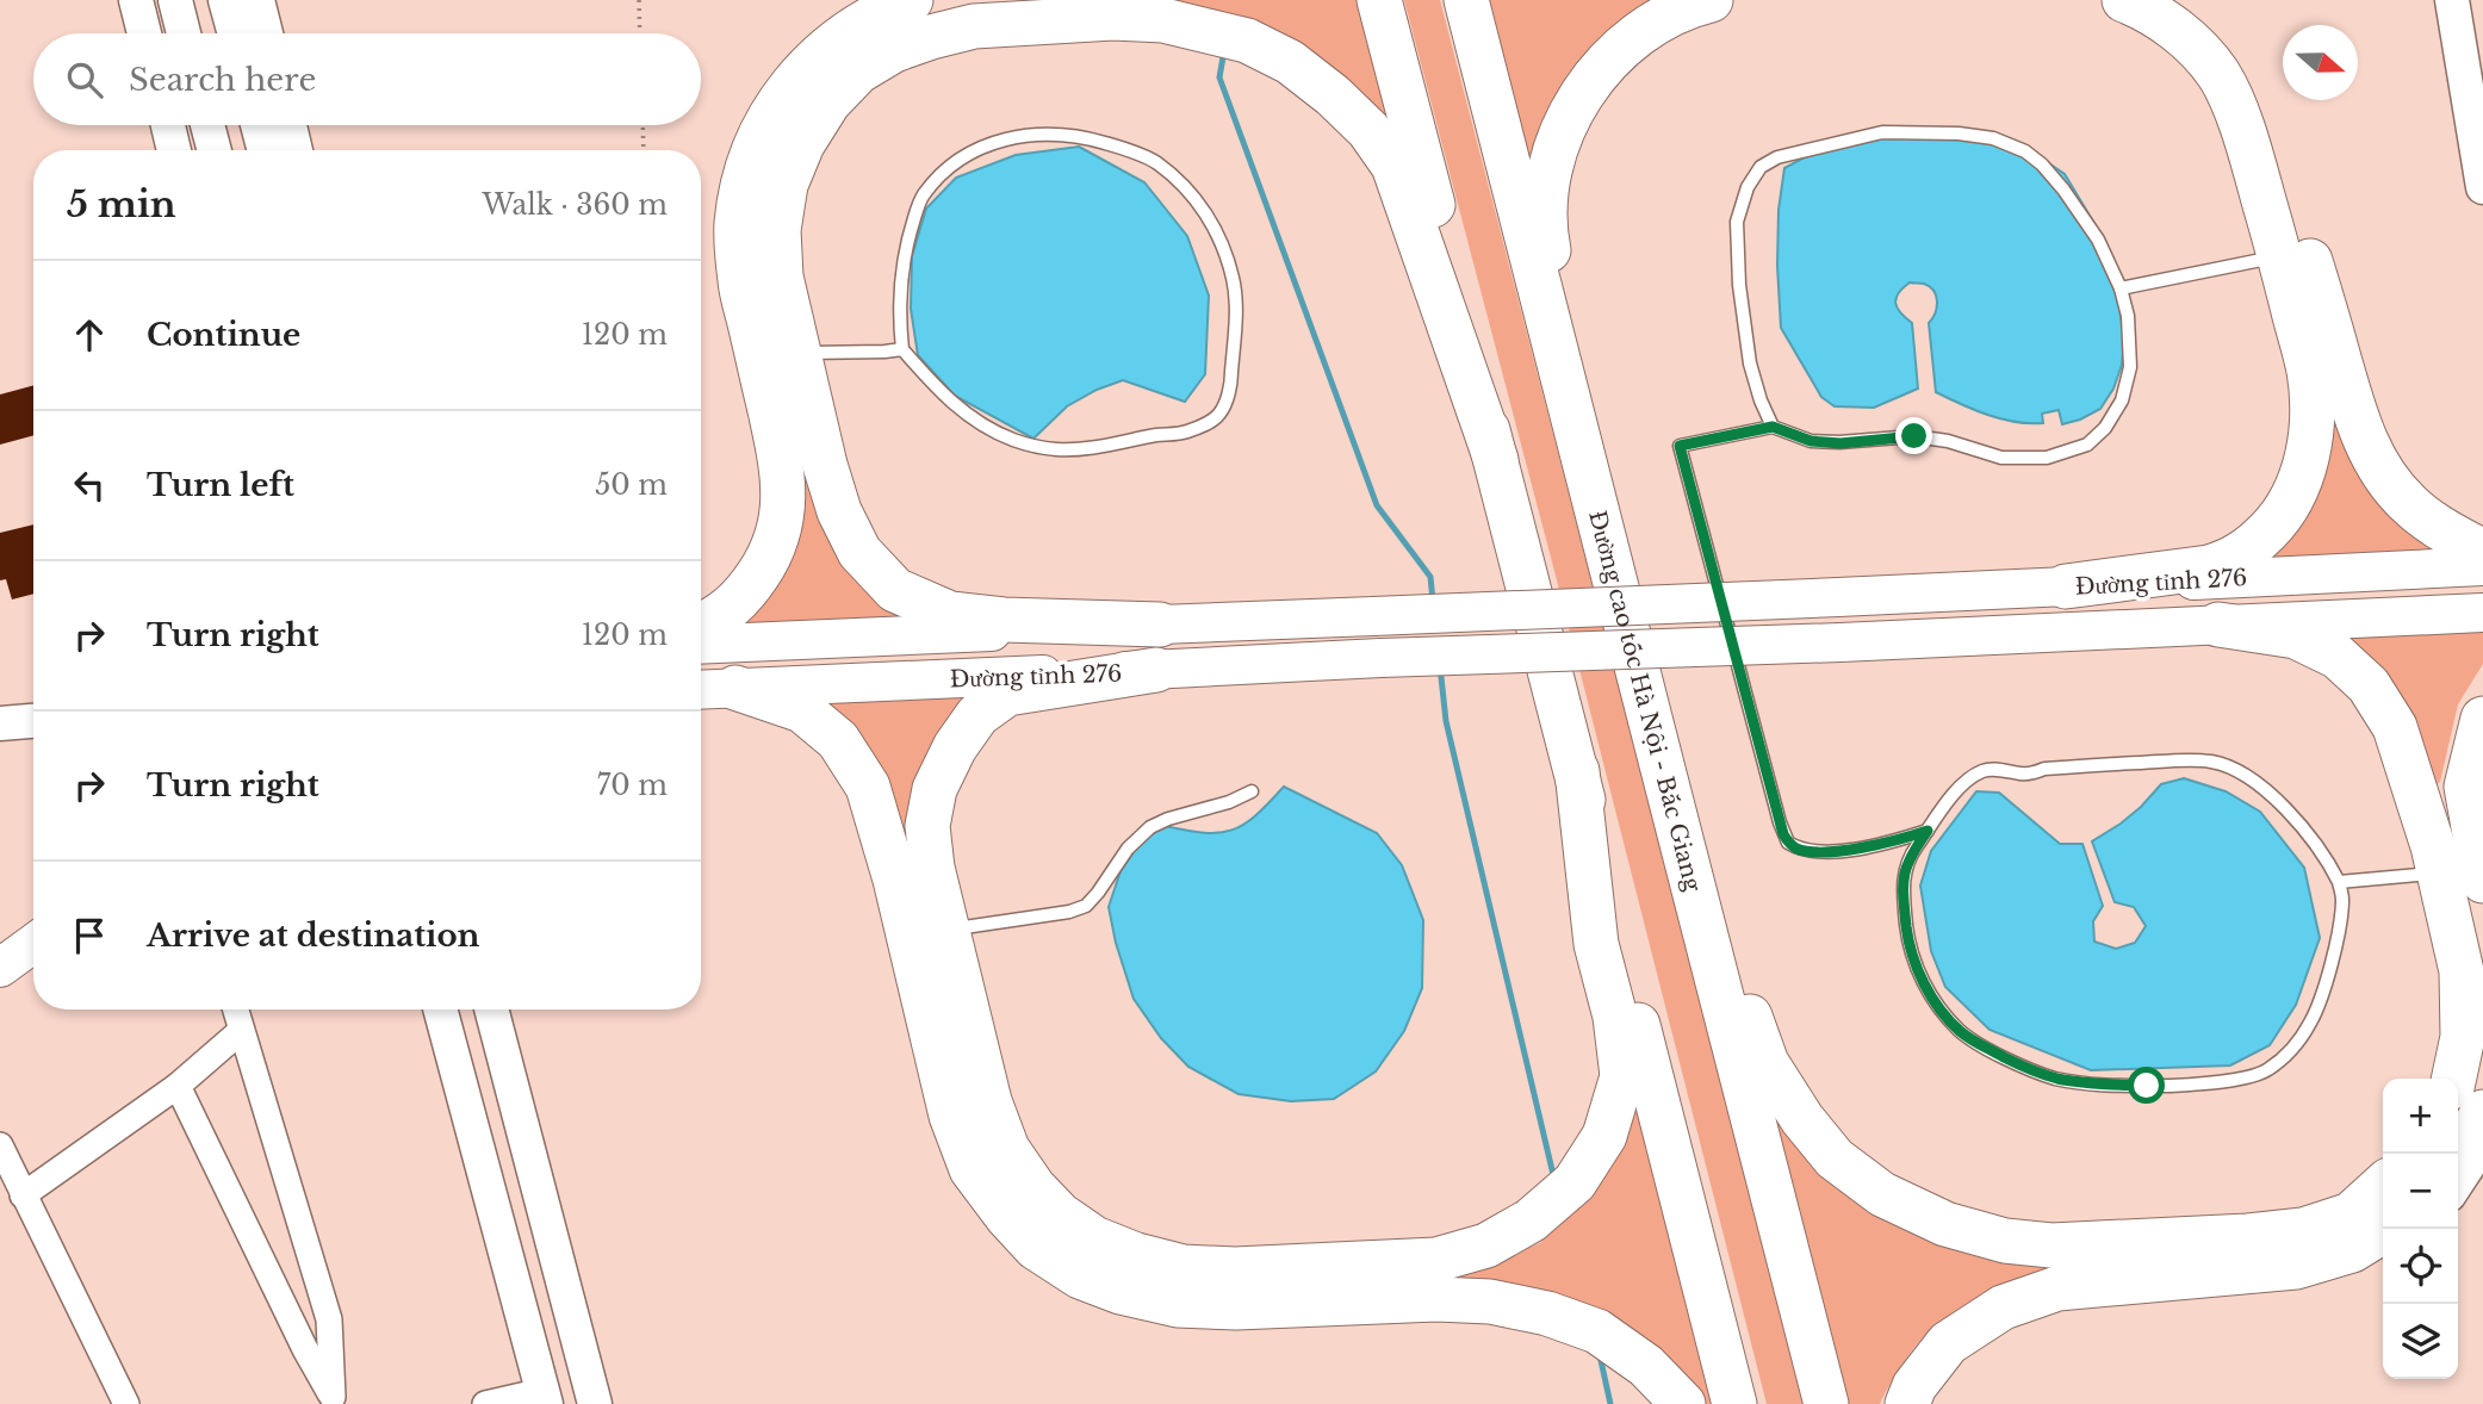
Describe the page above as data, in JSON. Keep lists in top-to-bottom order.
{
  "streets": {
    "highway": ["Đường cao tốc Hà Nội - Bắc Giang"],
    "main road": ["Đường tỉnh 276"]
  },
  "north": "right",
  "page": {
    "search": "Search here",
    "heading": ["5 min", "Walk · 360 m"],
    "list": [
      ["Continue", "120 m"],
      ["Turn left", "50 m"],
      ["Turn right", "120 m"],
      ["Turn right", "70 m"],
      "Arrive at destination"
    ],
    "map_buttons": ["+", "−"]
  }
}
